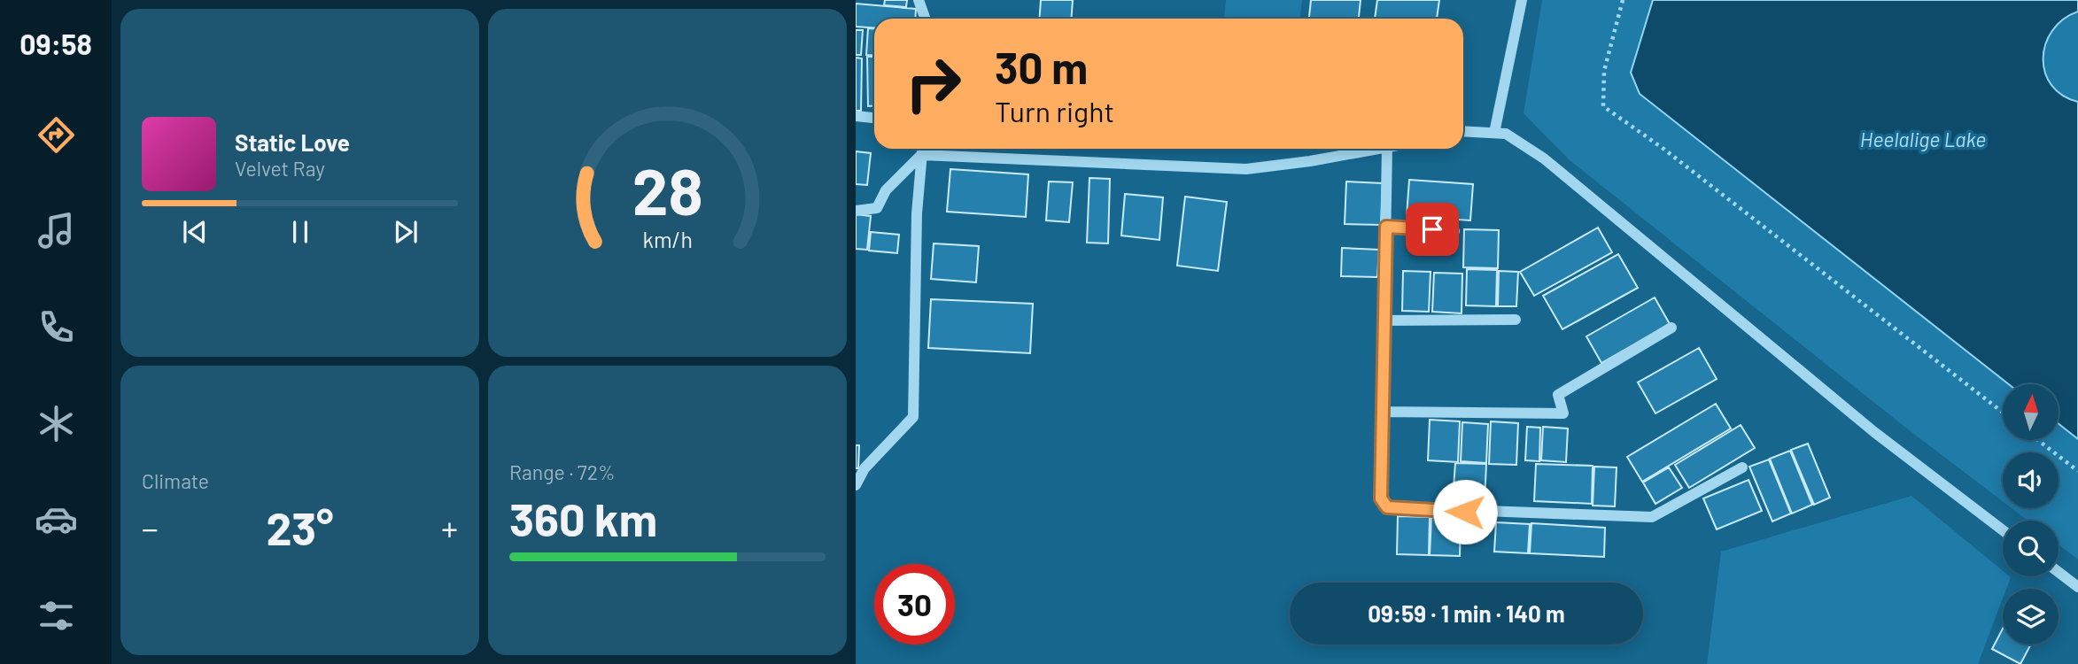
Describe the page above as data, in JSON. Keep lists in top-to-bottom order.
{
  "water": ["Heelalige Lake"],
  "north": "top",
  "page": {
    "tabs": "09:58",
    "turn": ["30 m", "Turn right"],
    "song": ["Static Love", "Velvet Ray"],
    "tile": [
      "Climate",
      ["Range · 72%", "360 km"]
    ],
    "heat": ["−", "23°", "+"],
    "limit": "30",
    "trip": "09:59 · 1 min · 140 m",
    "gauge": ["28", "km/h"]
  }
}
